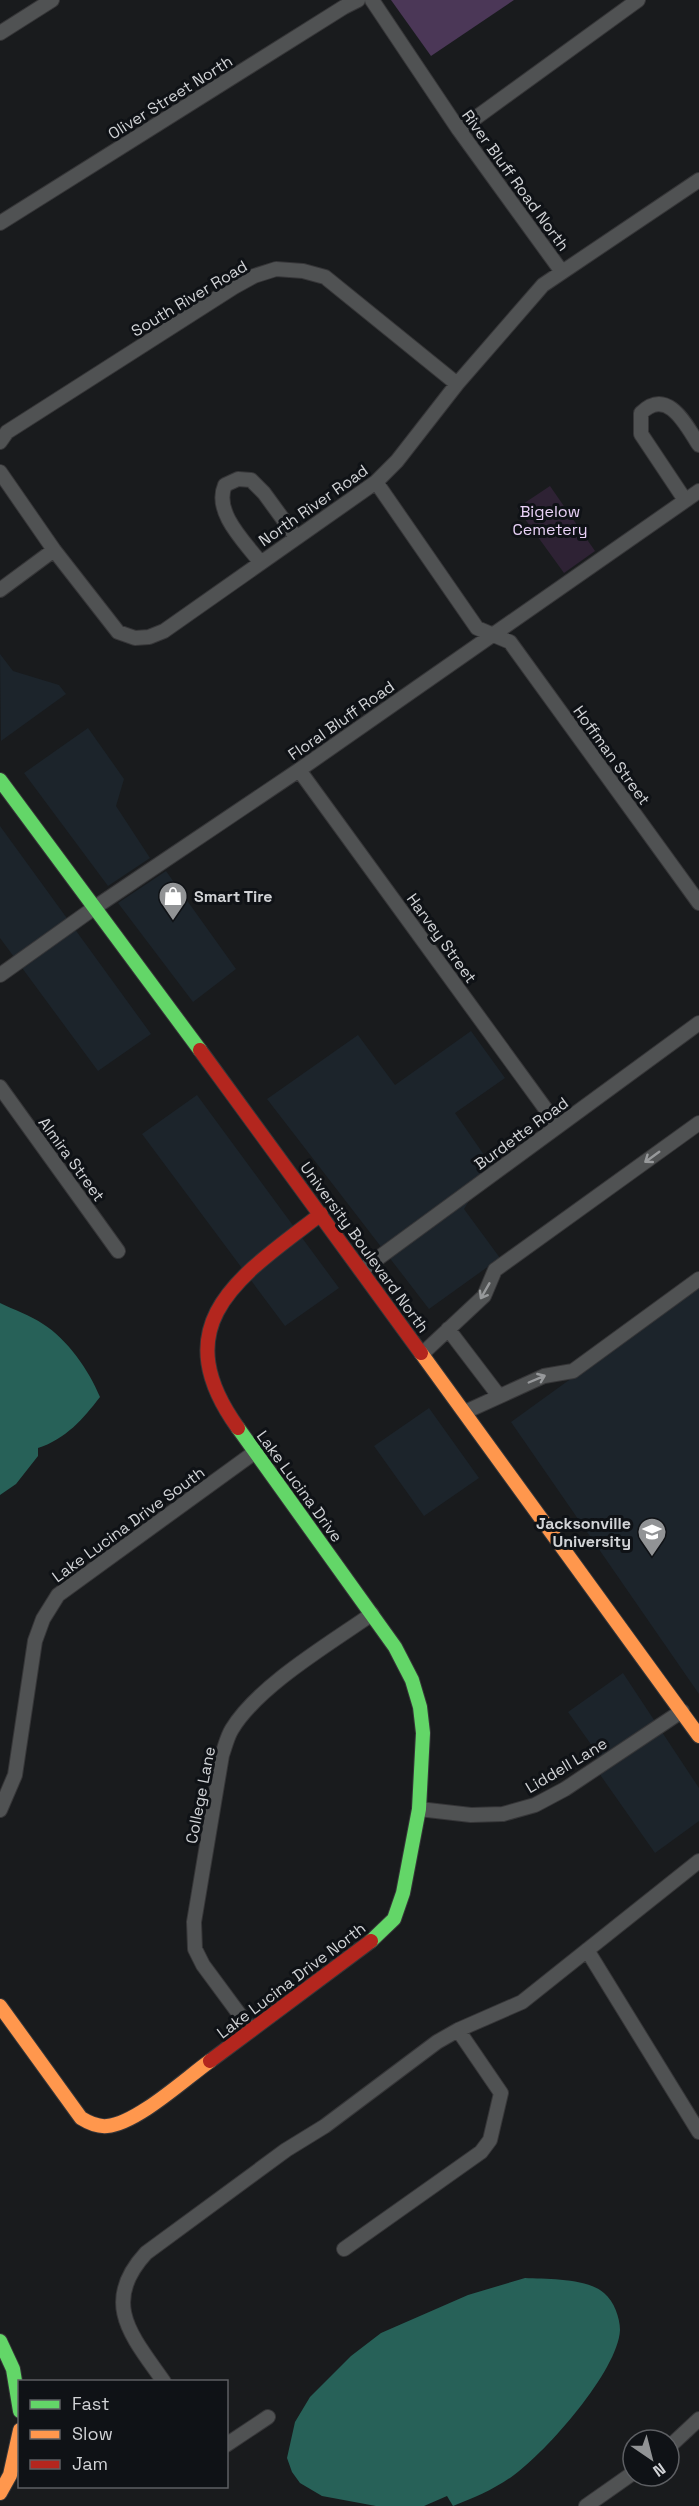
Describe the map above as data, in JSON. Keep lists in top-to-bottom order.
{
  "streets": {
    "street": [
      "Oliver Street North",
      "River Bluff Road North",
      "South River Road",
      "North River Road",
      "Floral Bluff Road",
      "Hoffman Street",
      "Harvey Street",
      "Burdette Road",
      "Almira Street",
      "University Boulevard North",
      "Lake Lucina Drive",
      "Lake Lucina Drive South",
      "Liddell Lane",
      "College Lane",
      "Lake Lucina Drive North"
    ]
  },
  "crossings": [
    ["River Bluff Road North", "North River Road"],
    ["South River Road", "North River Road"],
    ["North River Road", "Hoffman Street"],
    ["Floral Bluff Road", "Hoffman Street"],
    ["Floral Bluff Road", "Harvey Street"],
    ["Floral Bluff Road", "University Boulevard North"],
    ["Harvey Street", "Burdette Road"],
    ["Burdette Road", "University Boulevard North"],
    ["University Boulevard North", "Lake Lucina Drive"],
    ["University Boulevard North", "Liddell Lane"],
    ["Lake Lucina Drive", "Lake Lucina Drive South"],
    ["Lake Lucina Drive", "Liddell Lane"],
    ["Lake Lucina Drive", "College Lane"],
    ["Lake Lucina Drive", "Lake Lucina Drive North"],
    ["Liddell Lane", "Lake Lucina Drive North"],
    ["College Lane", "Lake Lucina Drive North"]
  ],
  "parks": ["Bigelow Cemetery"],
  "places": {
    "shop": ["Smart Tire"],
    "school or university": ["Jacksonville University"]
  },
  "legend": ["Fast", "Slow", "Jam"],
  "north": "bottom right"
}
